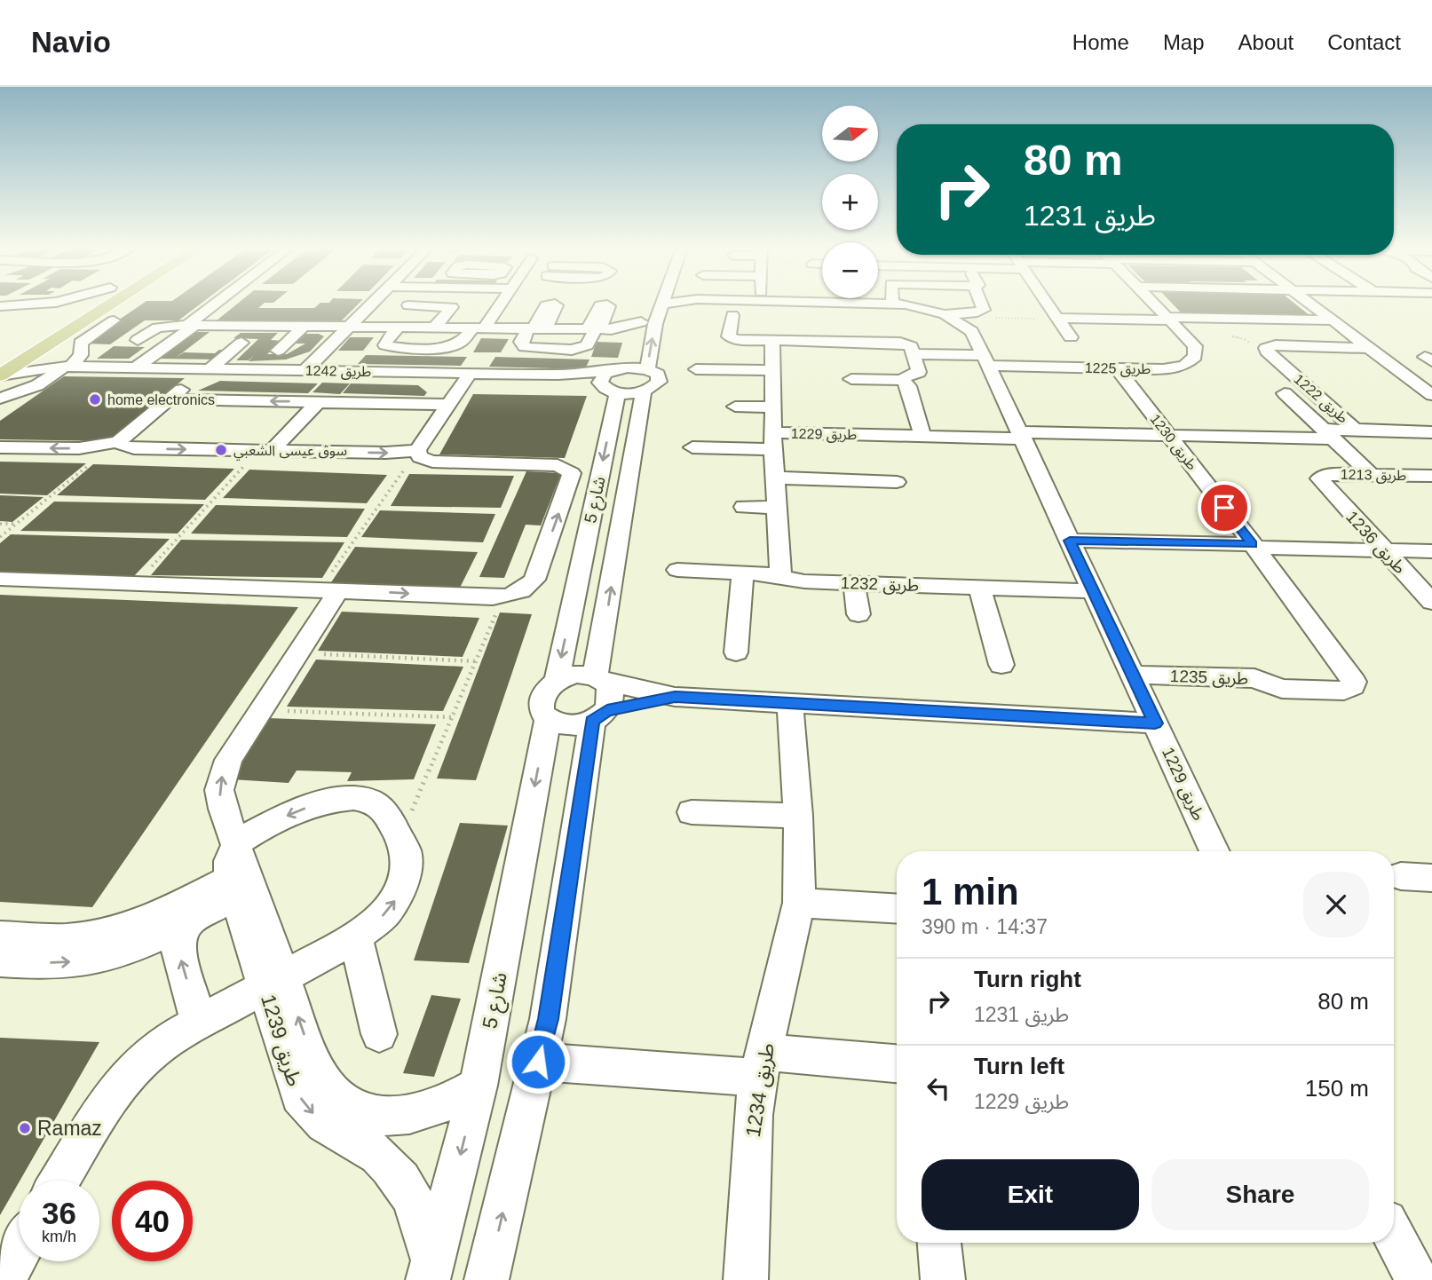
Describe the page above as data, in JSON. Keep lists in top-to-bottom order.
{
  "streets": {
    "street": [
      "طريق 1225",
      "طريق 1242",
      "طريق 1222",
      "طريق 1229",
      "طريق 1230",
      "طريق 1213",
      "شارع 5",
      "طريق 1236",
      "طريق 1232",
      "طريق 1235",
      "طريق 1239",
      "طريق 1234"
    ]
  },
  "crossings": [
    ["طريق 1225", "طريق 1229"],
    ["طريق 1225", "طريق 1230"],
    ["طريق 1242", "شارع 5"],
    ["طريق 1222", "طريق 1213"],
    ["طريق 1229", "طريق 1232"],
    ["طريق 1229", "طريق 1235"],
    ["طريق 1230", "طريق 1235"],
    ["طريق 1213", "طريق 1236"],
    ["شارع 5", "طريق 1239"]
  ],
  "places": ["home electronics", "سوق عيسى الشعبي", "Ramaz"],
  "north": "right",
  "page": {
    "header": "Navio",
    "nav": [
      "Home",
      "Map",
      "About",
      "Contact"
    ],
    "map_buttons": ["+", "−"],
    "turn": ["80 m", "طريق 1231"],
    "heading": ["1 min", "390 m · 14:37"],
    "list": [
      {
        "name": "Turn right",
        "note": "طريق 1231",
        "value": "80 m"
      },
      {
        "name": "Turn left",
        "note": "طريق 1229",
        "value": "150 m"
      }
    ],
    "buttons": ["Exit", "Share"],
    "speed": "36 km/h",
    "limit": "40"
  }
}
